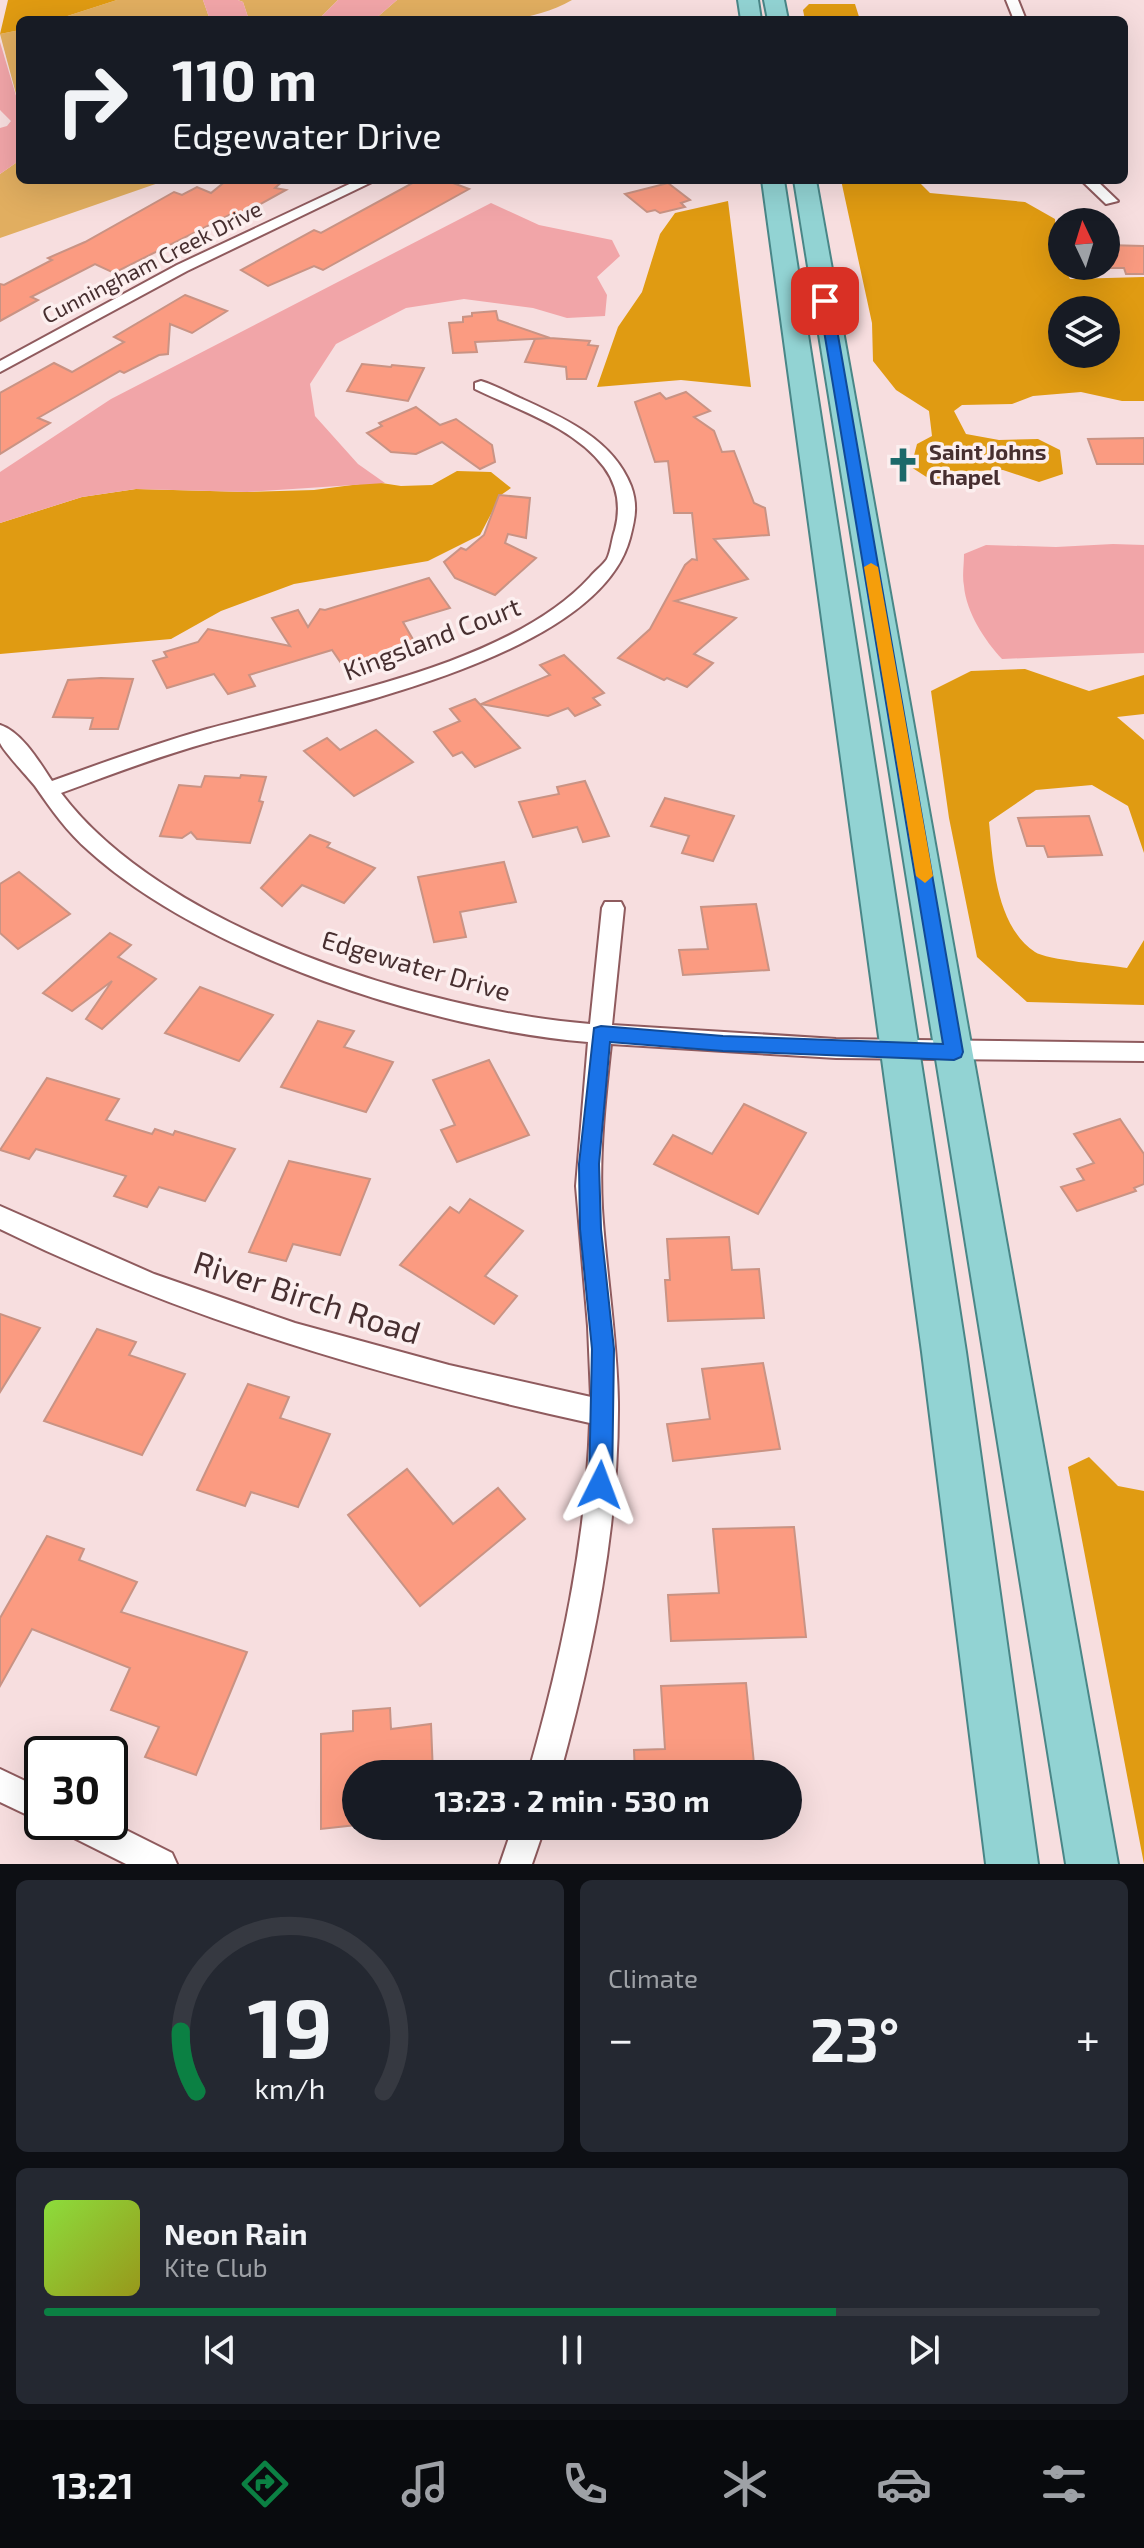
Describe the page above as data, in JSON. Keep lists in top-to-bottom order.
{
  "streets": {
    "street": [
      "Cunningham Creek Drive",
      "Kingsland Court",
      "Edgewater Drive",
      "River Birch Road"
    ]
  },
  "crossings": [
    ["Kingsland Court", "Edgewater Drive"]
  ],
  "places": {
    "church": ["Saint Johns Chapel"]
  },
  "north": "top",
  "page": {
    "turn": ["110 m", "Edgewater Drive"],
    "limit": "30",
    "trip": "13:23 · 2 min · 530 m",
    "tile": "Climate",
    "heat": ["−", "23°", "+"],
    "song": ["Neon Rain", "Kite Club"],
    "tabs": "13:21",
    "gauge": ["19", "km/h"]
  }
}
